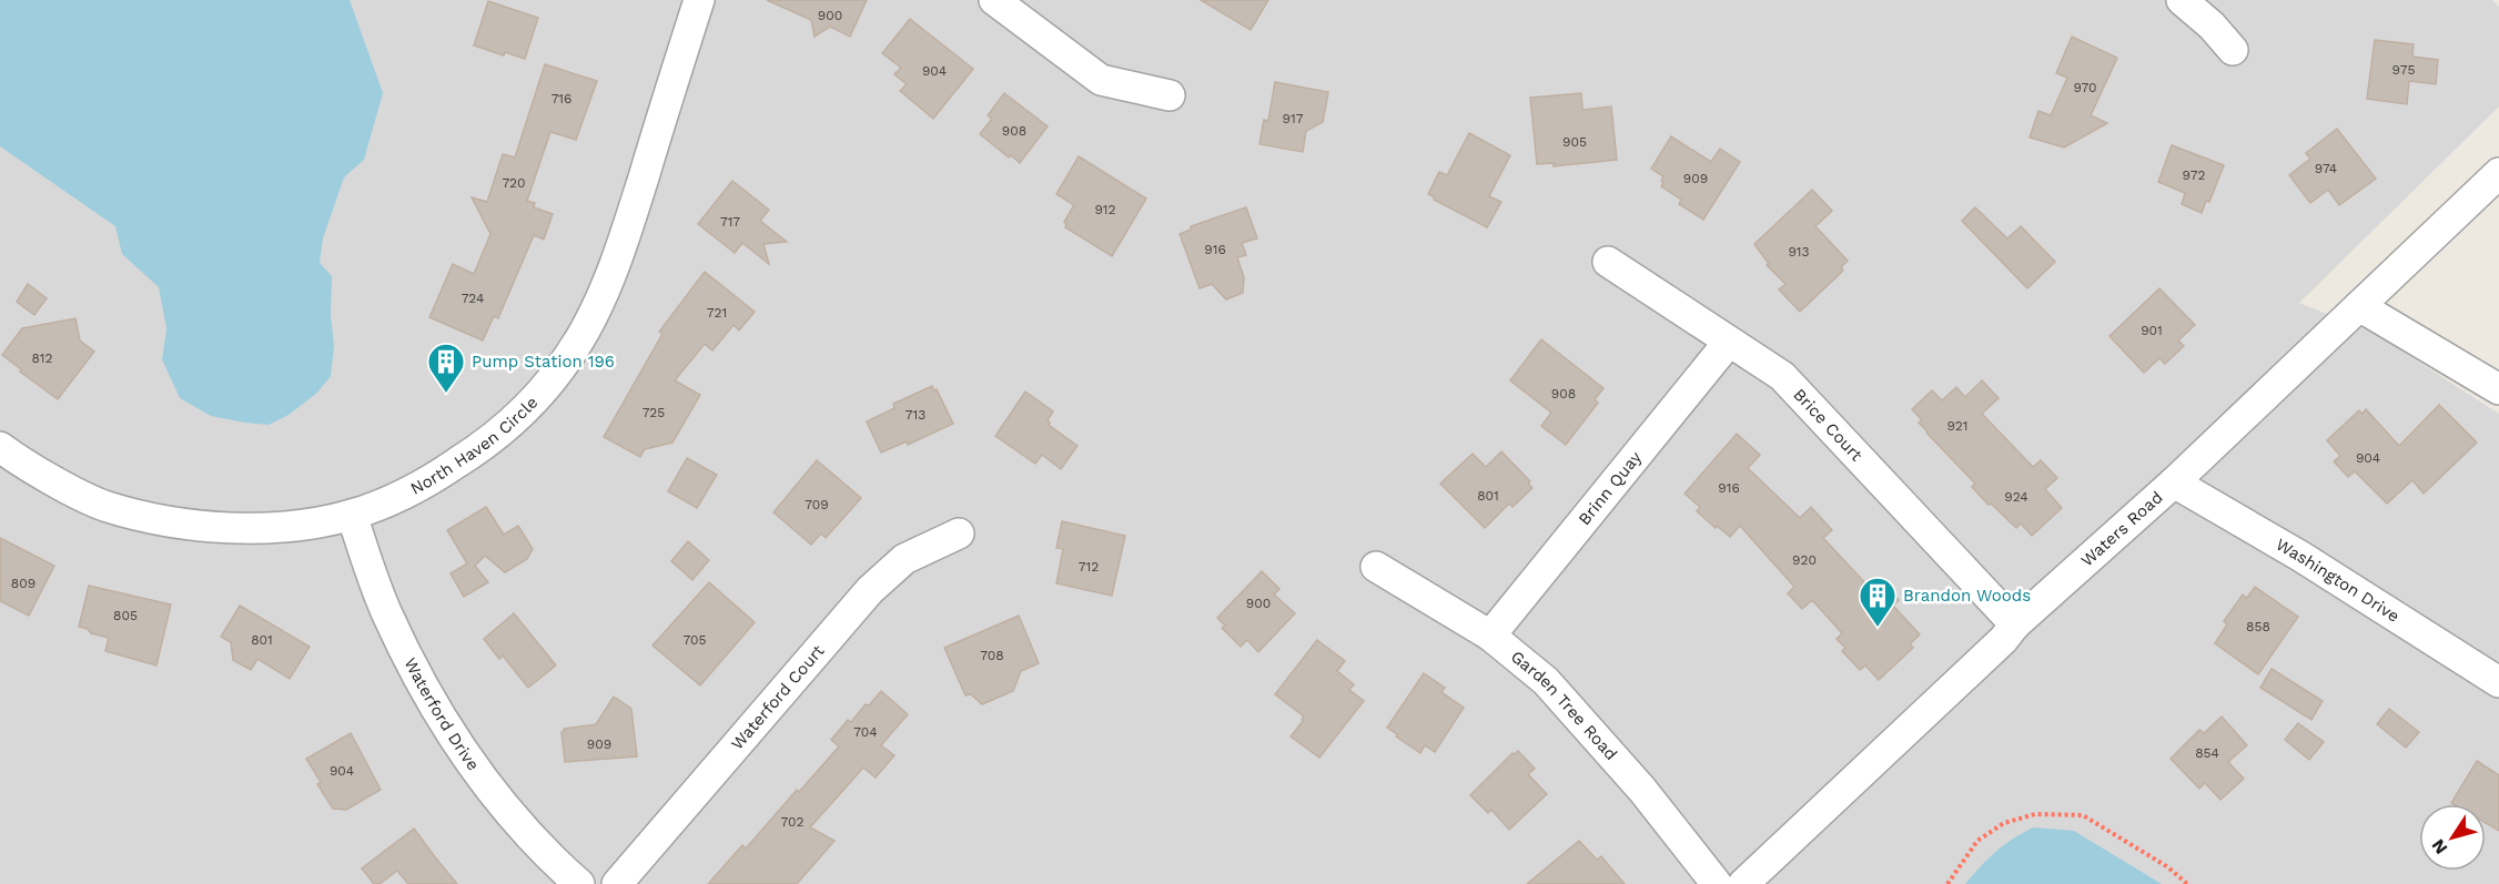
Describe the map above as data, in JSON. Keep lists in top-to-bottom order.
{
  "streets": {
    "street": [
      "Brice Court",
      "North Haven Circle",
      "Brinn Quay",
      "Waters Road",
      "Washington Drive",
      "Waterford Court",
      "Garden Tree Road",
      "Waterford Drive"
    ]
  },
  "crossings": [
    ["Brice Court", "Brinn Quay"],
    ["Brice Court", "Waters Road"],
    ["North Haven Circle", "Waterford Drive"],
    ["Brinn Quay", "Garden Tree Road"],
    ["Waters Road", "Washington Drive"]
  ],
  "places": {
    "building": ["Pump Station 196", "Brandon Woods"]
  },
  "house_numbers": [
    "900",
    "975",
    "904",
    "970",
    "716",
    "917",
    "908",
    "905",
    "974",
    "972",
    "909",
    "720",
    "912",
    "717",
    "916",
    "913",
    "724",
    "721",
    "901",
    "812",
    "908",
    "725",
    "713",
    "921",
    "904",
    "916",
    "801",
    "924",
    "709",
    "920",
    "712",
    "809",
    "900",
    "805",
    "858",
    "801",
    "705",
    "708",
    "704",
    "909",
    "854",
    "904",
    "702"
  ],
  "north": "bottom left"
}
